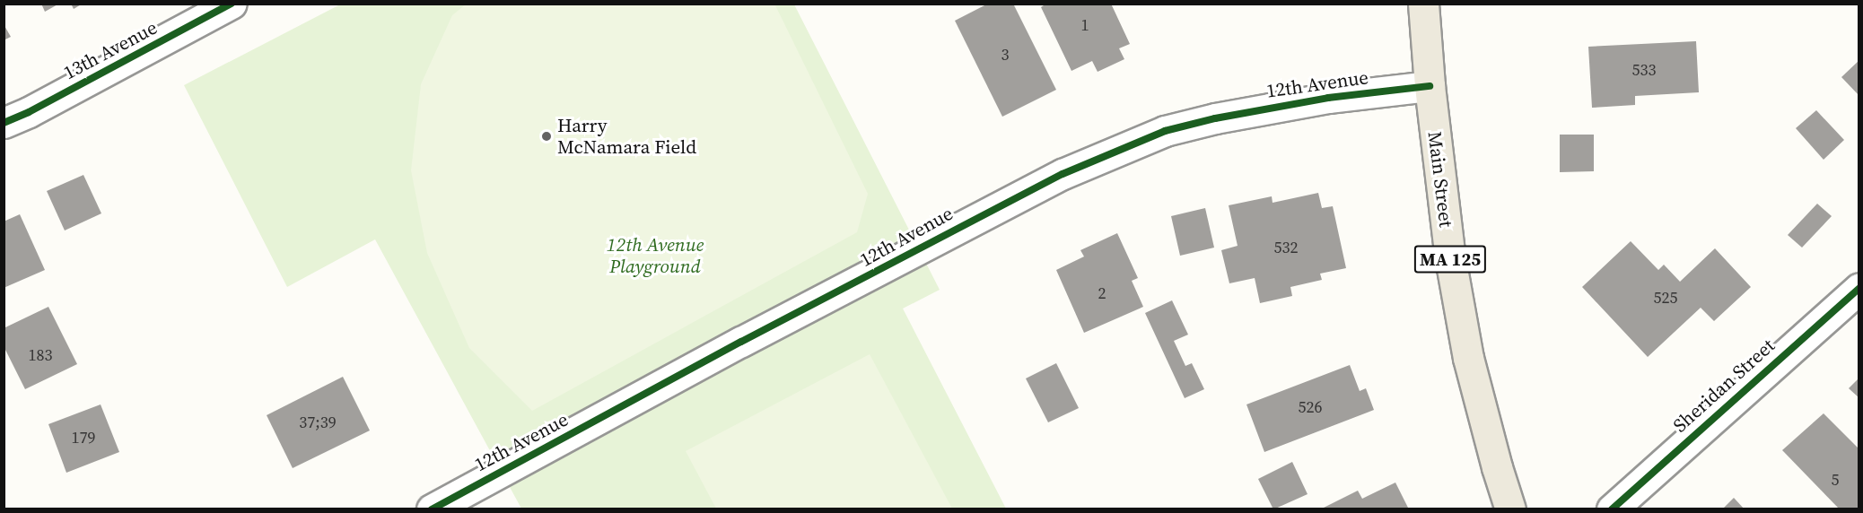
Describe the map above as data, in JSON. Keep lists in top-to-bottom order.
{
  "streets": {
    "main road": ["Main Street", "MA 125"],
    "street": ["13th Avenue", "12th Avenue", "Sheridan Street"]
  },
  "crossings": [
    ["12th Avenue", "Main Street"]
  ],
  "parks": ["12th Avenue Playground"],
  "places": ["Harry McNamara Field"],
  "house_numbers": [
    "1",
    "3",
    "533",
    "532",
    "2",
    "525",
    "183",
    "526",
    "37;39",
    "179",
    "5"
  ]
}
